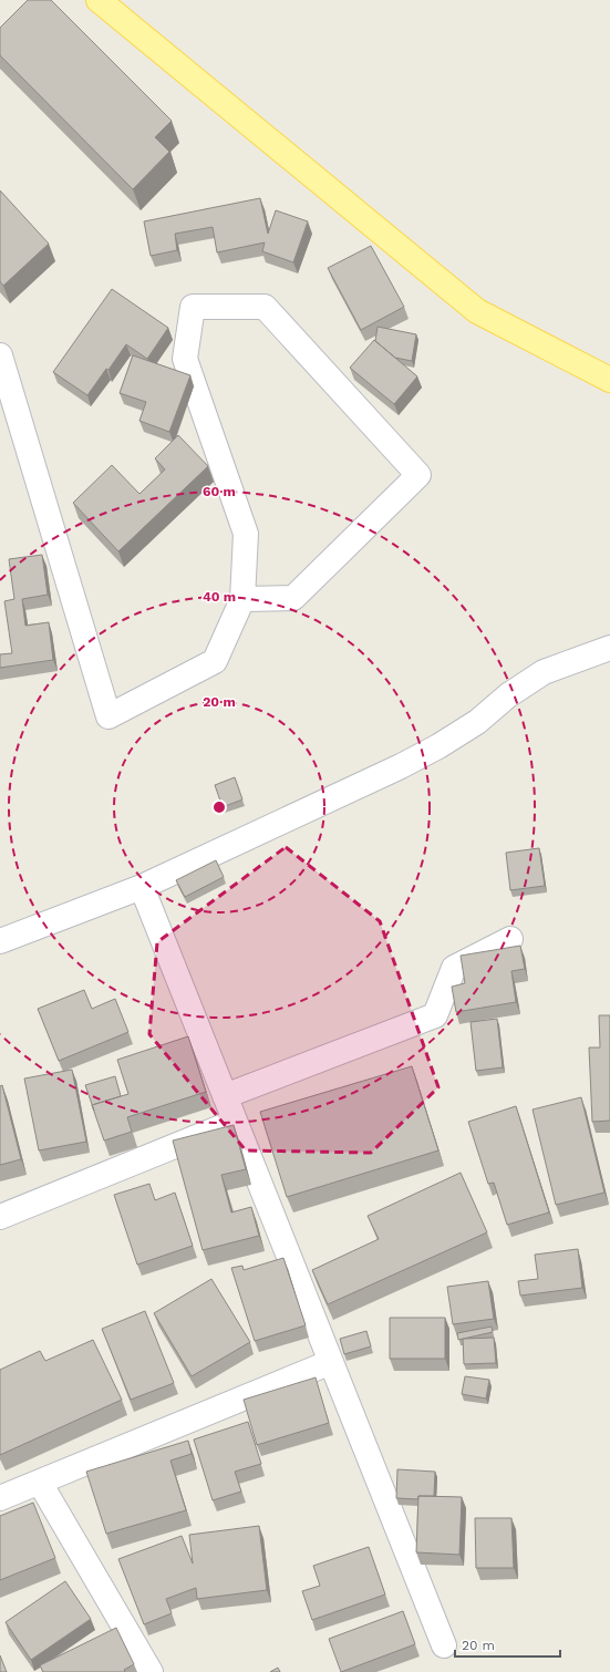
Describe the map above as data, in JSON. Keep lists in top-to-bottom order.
{
  "scale_bar": "20 m",
  "rings": ["60 m", "40 m", "20 m"]
}
